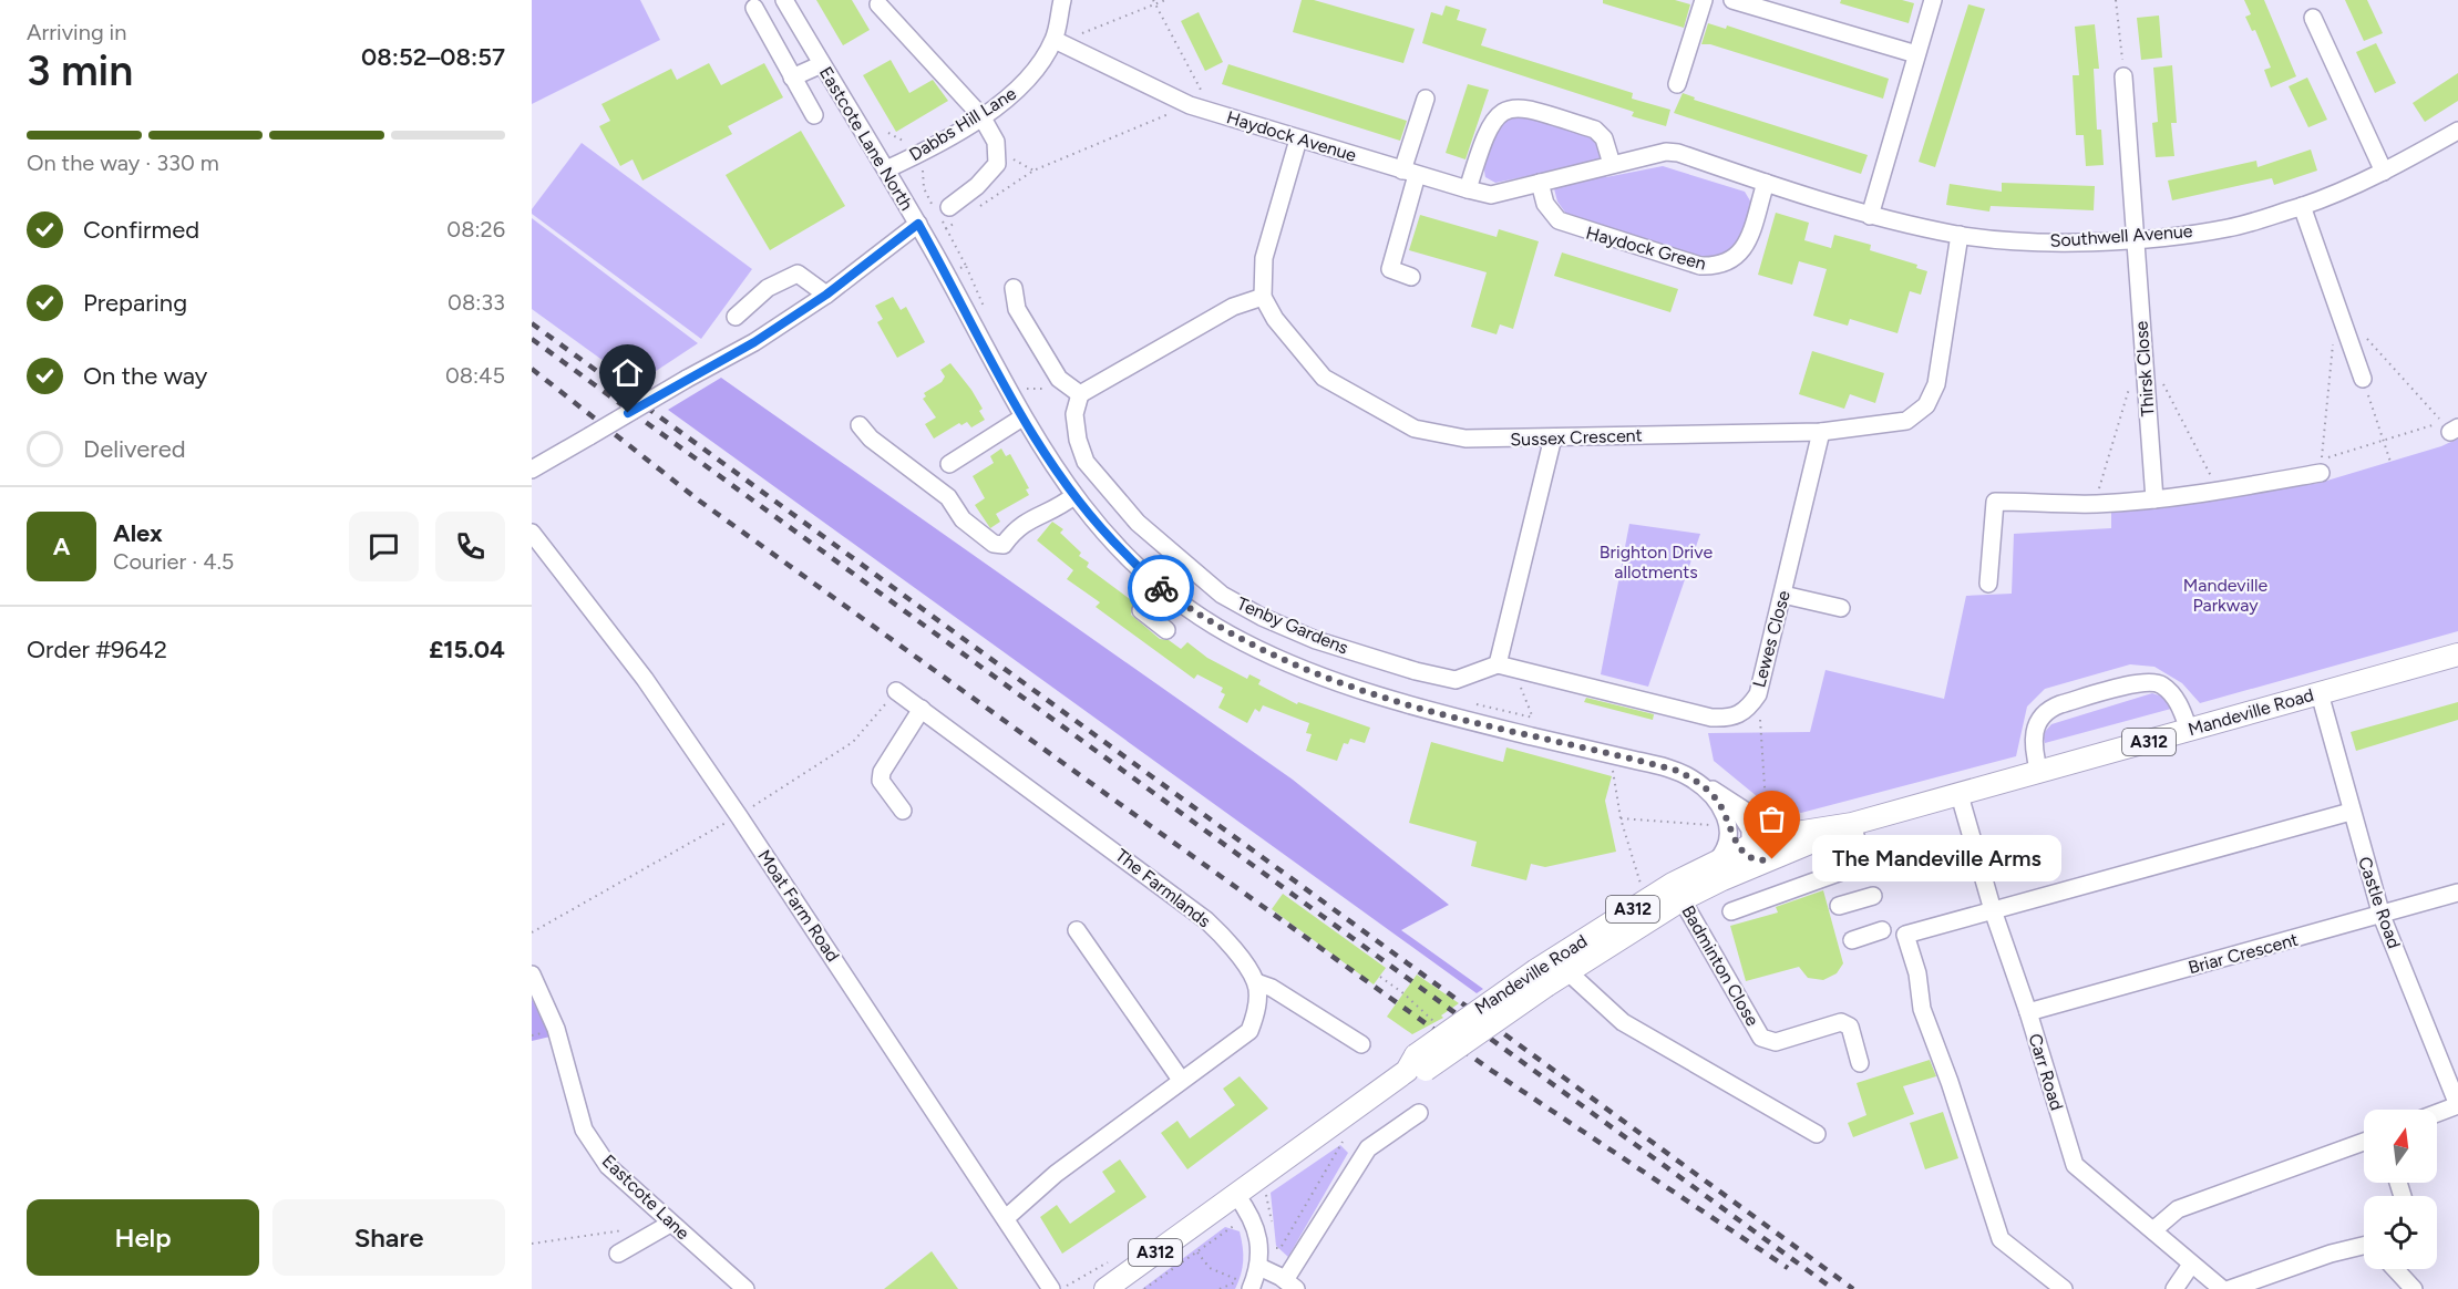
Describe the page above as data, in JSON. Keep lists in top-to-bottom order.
{
  "streets": {
    "main road": ["Mandeville Road", "A312"],
    "street": [
      "Dabbs Hill Lane",
      "Haydock Avenue",
      "Eastcote Lane North",
      "Southwell Avenue",
      "Haydock Green",
      "Thirsk Close",
      "Sussex Crescent",
      "Tenby Gardens",
      "Lewes Close",
      "The Farmlands",
      "Castle Road",
      "Moat Farm Road",
      "Briar Crescent",
      "Badminton Close",
      "Carr Road",
      "Eastcote Lane"
    ]
  },
  "crossings": [
    ["Dabbs Hill Lane", "Haydock Avenue"],
    ["Dabbs Hill Lane", "Eastcote Lane North"],
    ["Haydock Avenue", "Southwell Avenue"],
    ["Haydock Avenue", "Haydock Green"],
    ["Eastcote Lane North", "Mandeville Road"],
    ["Southwell Avenue", "Haydock Green"],
    ["Southwell Avenue", "Thirsk Close"],
    ["Southwell Avenue", "Sussex Crescent"],
    ["Sussex Crescent", "Lewes Close"],
    ["Tenby Gardens", "Lewes Close"],
    ["Mandeville Road", "Castle Road"],
    ["Mandeville Road", "Badminton Close"],
    ["Mandeville Road", "Carr Road"],
    ["Castle Road", "Briar Crescent"],
    ["Briar Crescent", "Carr Road"]
  ],
  "parks": ["Brighton Drive allotments", "Mandeville Parkway"],
  "places": ["The Mandeville Arms"],
  "north": "top",
  "page": {
    "heading": ["3 min", "Arriving in", "08:52–08:57"],
    "panel": [
      "Alex",
      "Courier · 4.5",
      "Order #9642",
      "£15.04"
    ],
    "bar": "On the way · 330 m",
    "list": [
      ["Confirmed", "08:26"],
      ["Preparing", "08:33"],
      ["On the way", "08:45"],
      "Delivered"
    ],
    "round": "A",
    "bubble": "The Mandeville Arms",
    "buttons": ["Help", "Share"]
  }
}
